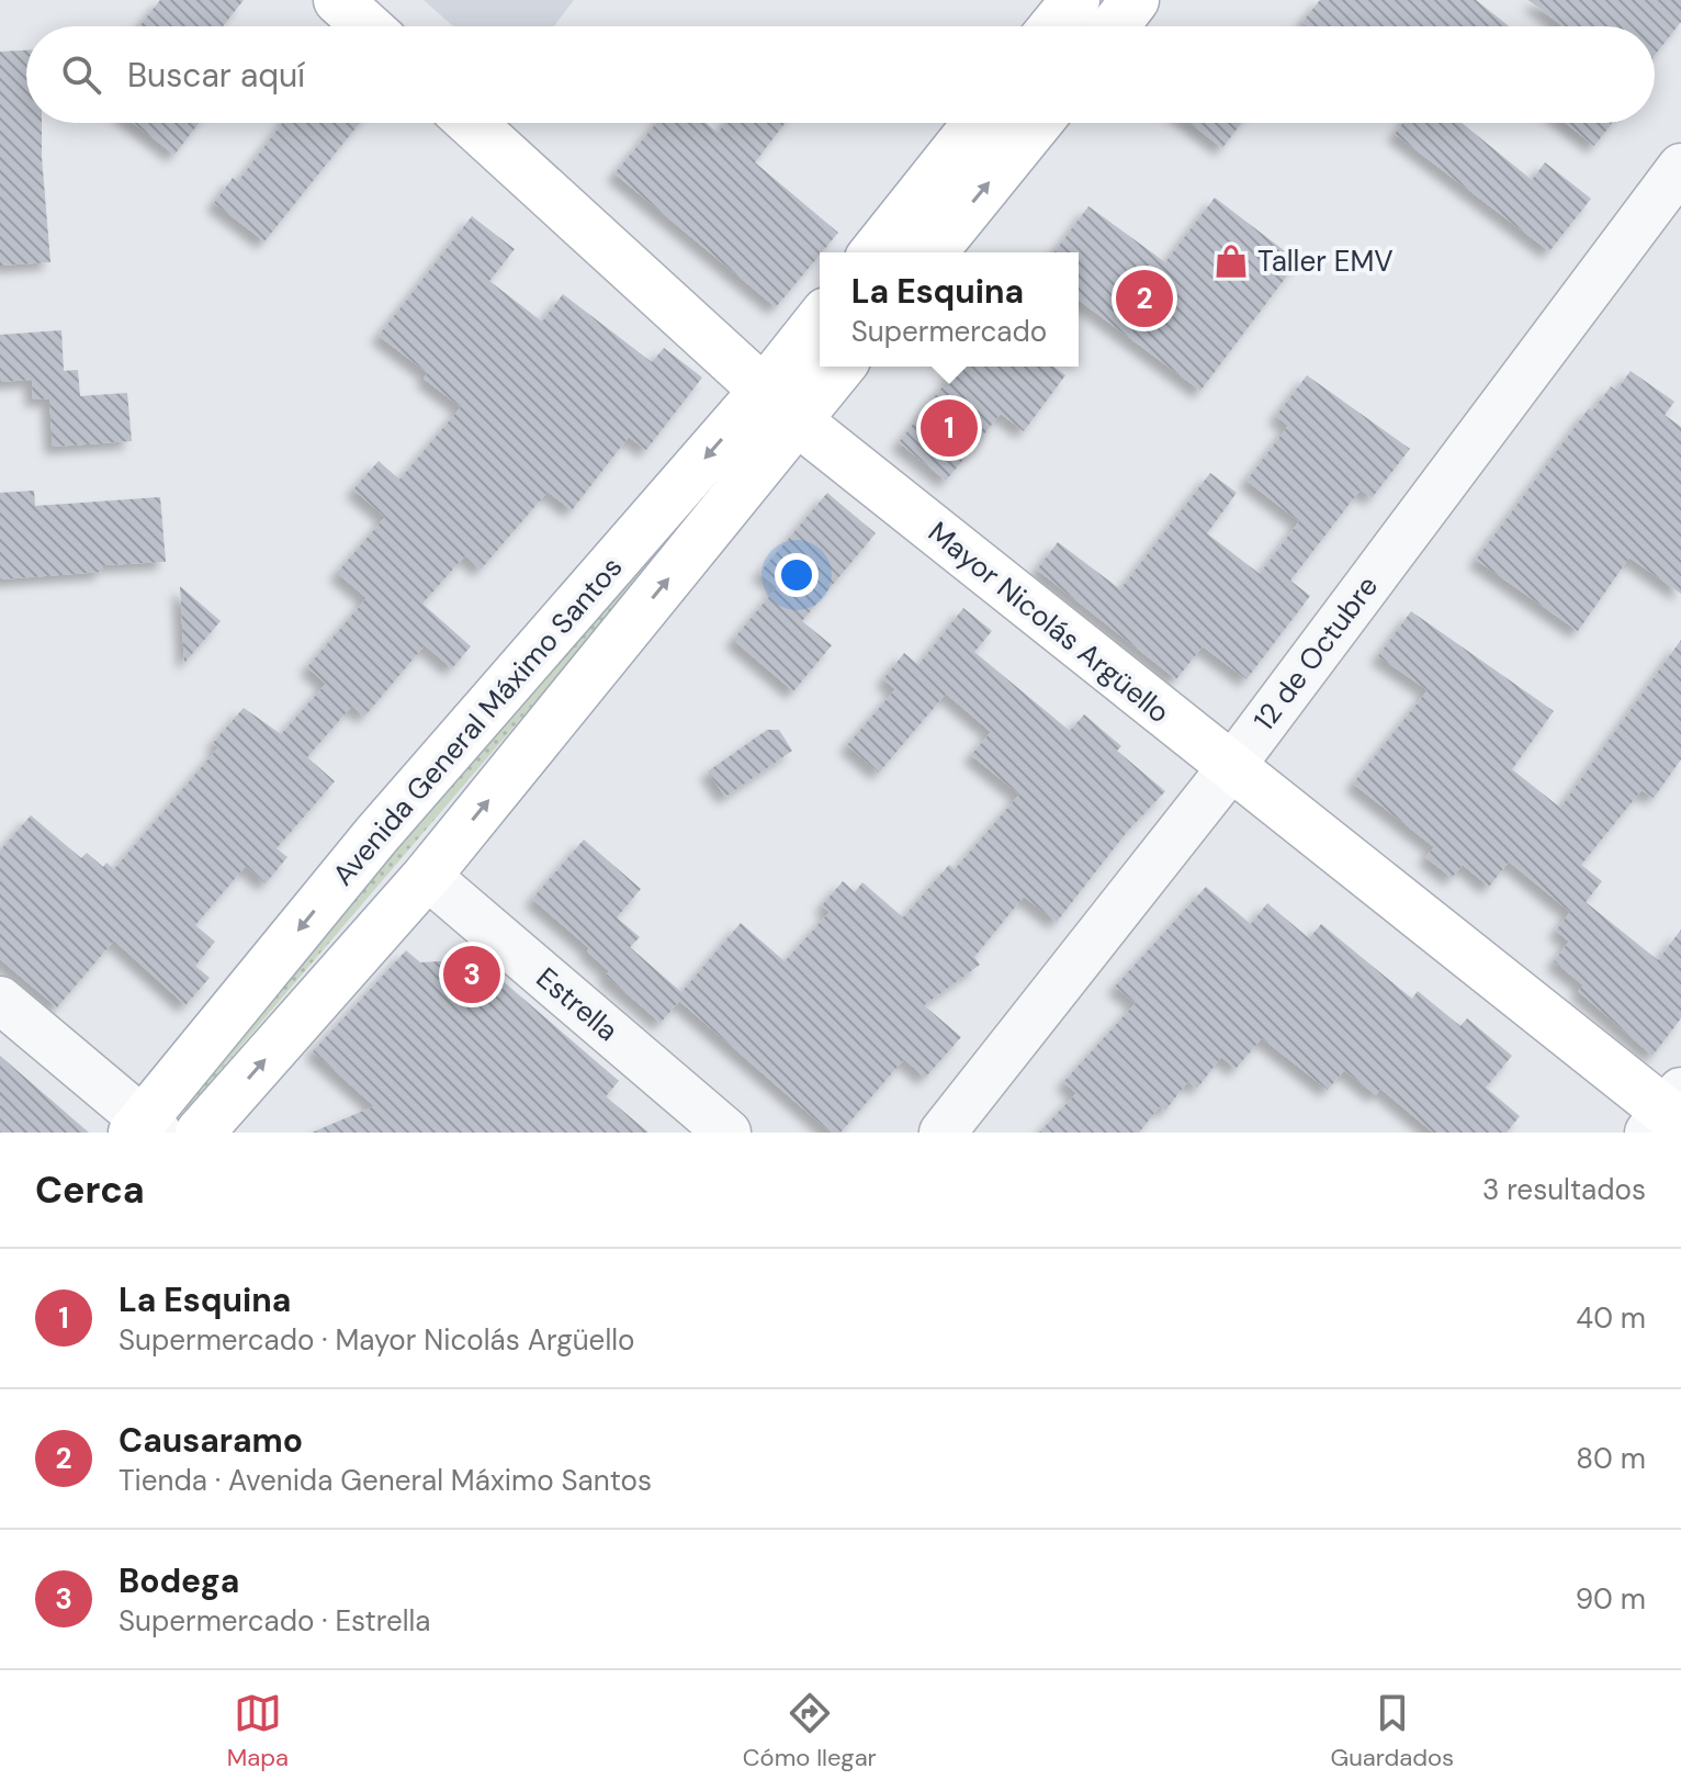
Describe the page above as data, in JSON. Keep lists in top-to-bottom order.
{
  "streets": {
    "main road": ["Mayor Nicolás Argüello", "Avenida General Máximo Santos"],
    "street": ["12 de Octubre", "Estrella"]
  },
  "crossings": [
    ["Mayor Nicolás Argüello", "12 de Octubre"],
    ["Mayor Nicolás Argüello", "Avenida General Máximo Santos"],
    ["Avenida General Máximo Santos", "Estrella"]
  ],
  "places": {
    "shop": ["Taller EMV"]
  },
  "page": {
    "search": "Buscar aquí",
    "popup": ["La Esquina", "Supermercado"],
    "pins": ["2", "1", "3"],
    "heading": ["Cerca", "3 resultados"],
    "list": [
      {
        "mark": "1",
        "name": "La Esquina",
        "note": "Supermercado · Mayor Nicolás Argüello",
        "value": "40 m"
      },
      {
        "mark": "2",
        "name": "Causaramo",
        "note": "Tienda · Avenida General Máximo Santos",
        "value": "80 m"
      },
      {
        "mark": "3",
        "name": "Bodega",
        "note": "Supermercado · Estrella",
        "value": "90 m"
      }
    ],
    "nav": ["Mapa", "Cómo llegar", "Guardados"]
  }
}
